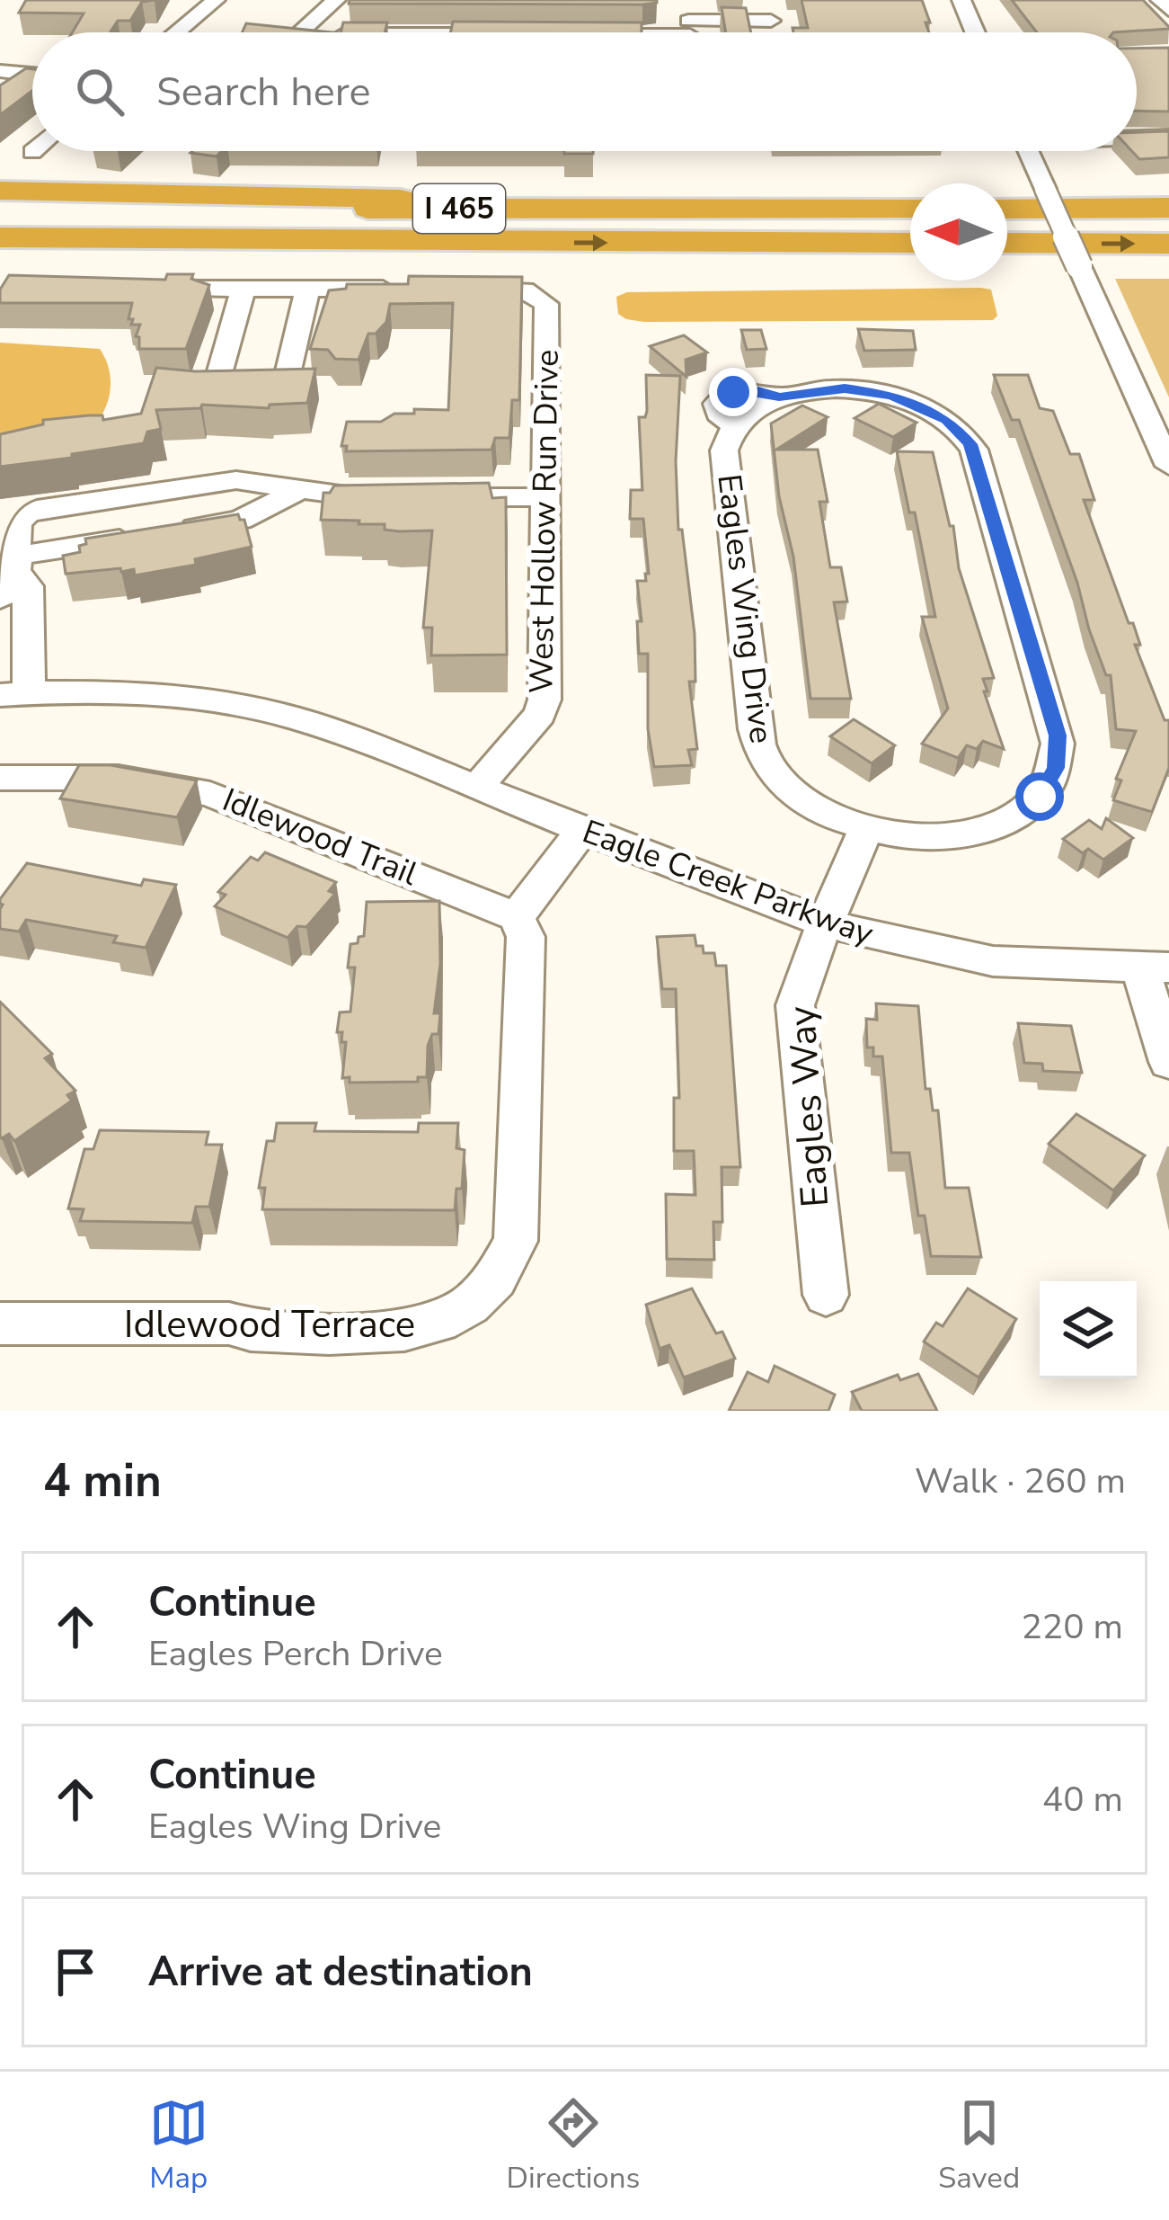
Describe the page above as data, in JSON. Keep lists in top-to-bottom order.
{
  "streets": {
    "highway": ["I 465"],
    "street": [
      "West Hollow Run Drive",
      "Eagles Wing Drive",
      "Idlewood Trail",
      "Eagle Creek Parkway",
      "Eagles Way",
      "Idlewood Terrace"
    ]
  },
  "crossings": [
    ["West Hollow Run Drive", "Eagle Creek Parkway"],
    ["Idlewood Trail", "Idlewood Terrace"],
    ["Eagle Creek Parkway", "Eagles Way"]
  ],
  "north": "left",
  "page": {
    "search": "Search here",
    "heading": ["4 min", "Walk · 260 m"],
    "list": [
      ["Continue", "Eagles Perch Drive", "220 m"],
      ["Continue", "Eagles Wing Drive", "40 m"],
      "Arrive at destination"
    ],
    "nav": ["Map", "Directions", "Saved"]
  }
}
